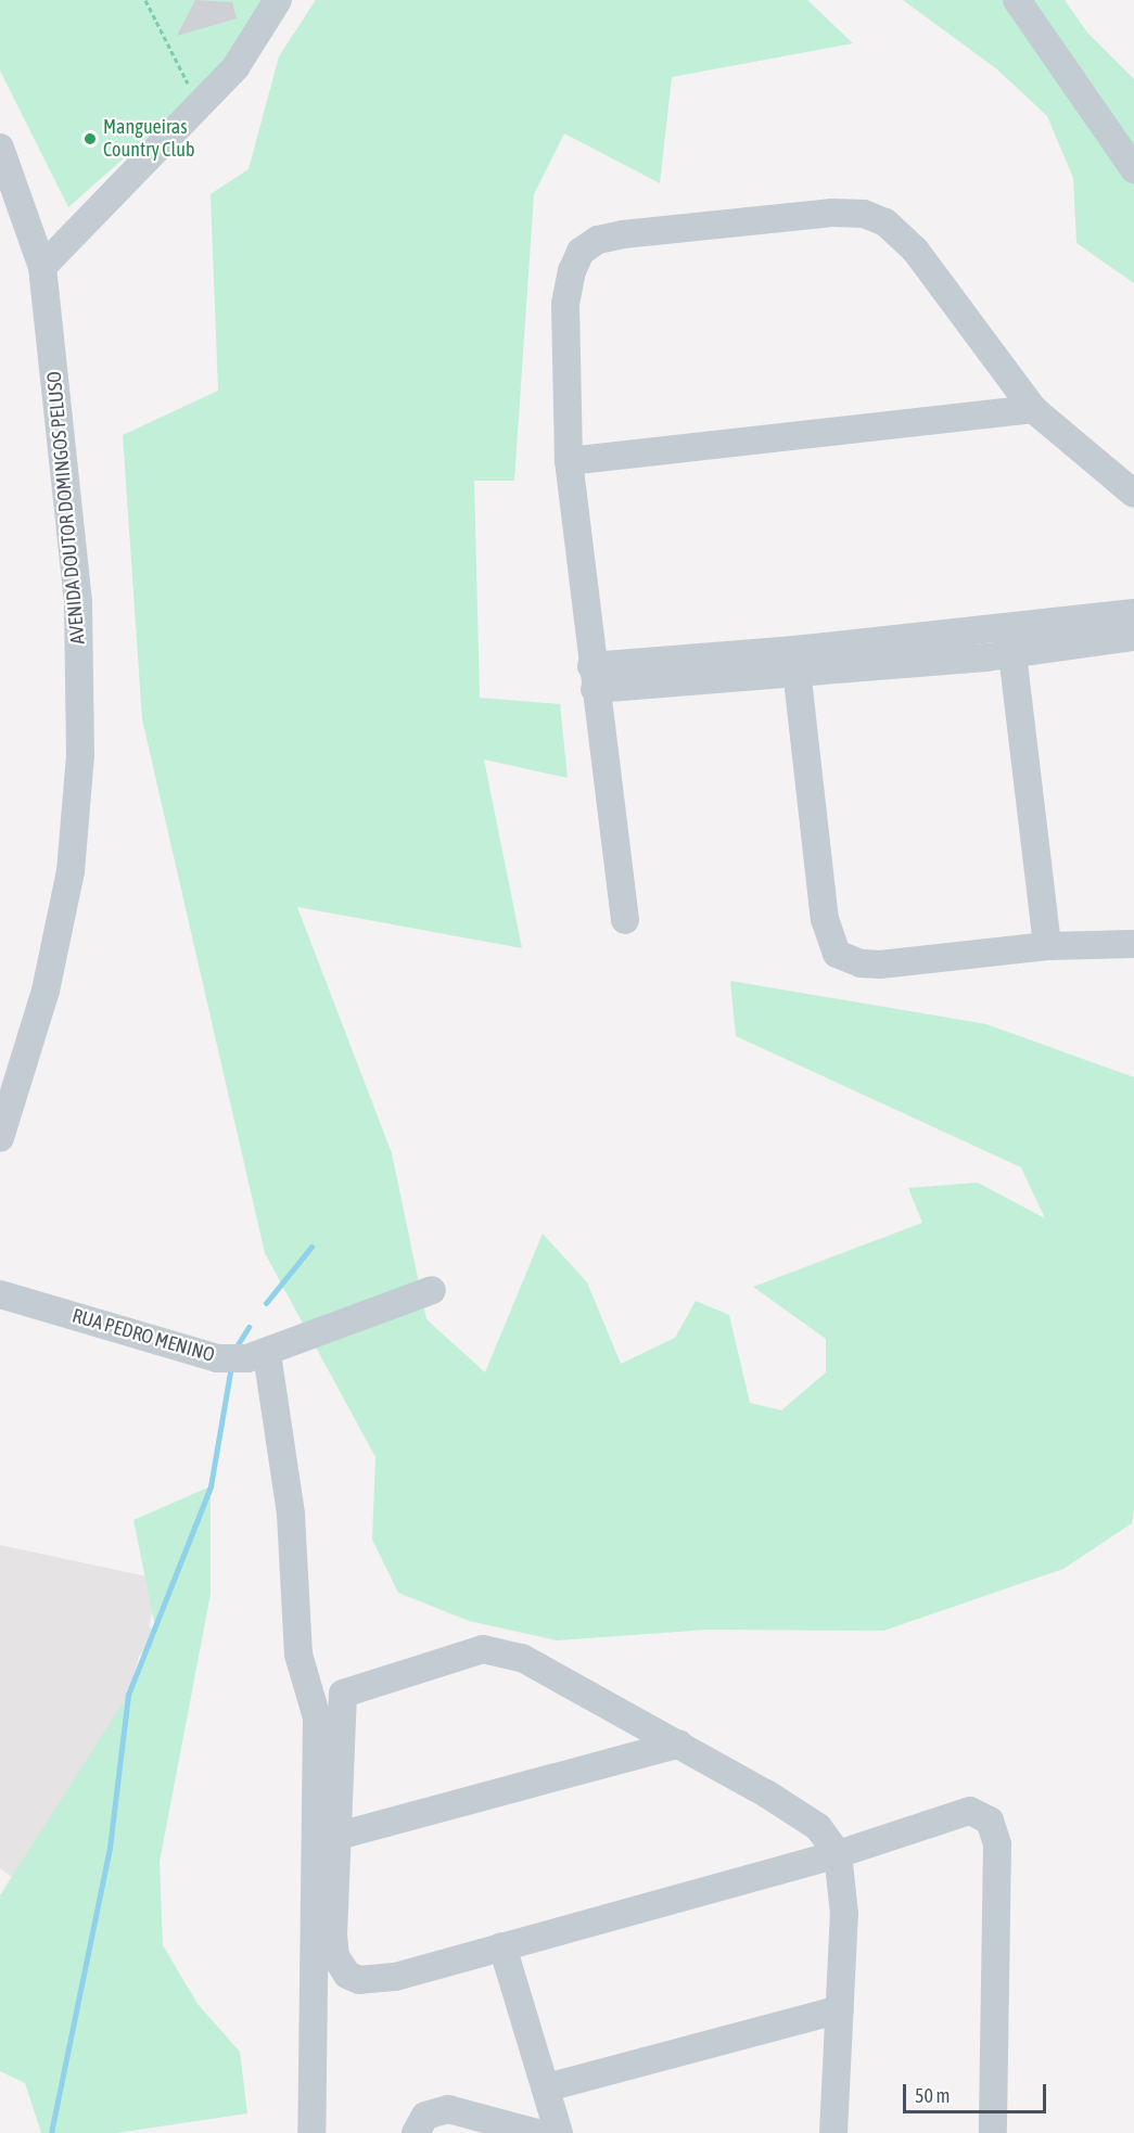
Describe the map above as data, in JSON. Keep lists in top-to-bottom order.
{
  "streets": {
    "street": ["AVENIDA DOUTOR DOMINGOS PELUSO", "RUA PEDRO MENINO"]
  },
  "places": ["Mangueiras Country Club"],
  "scale_bar": "50 m"
}
